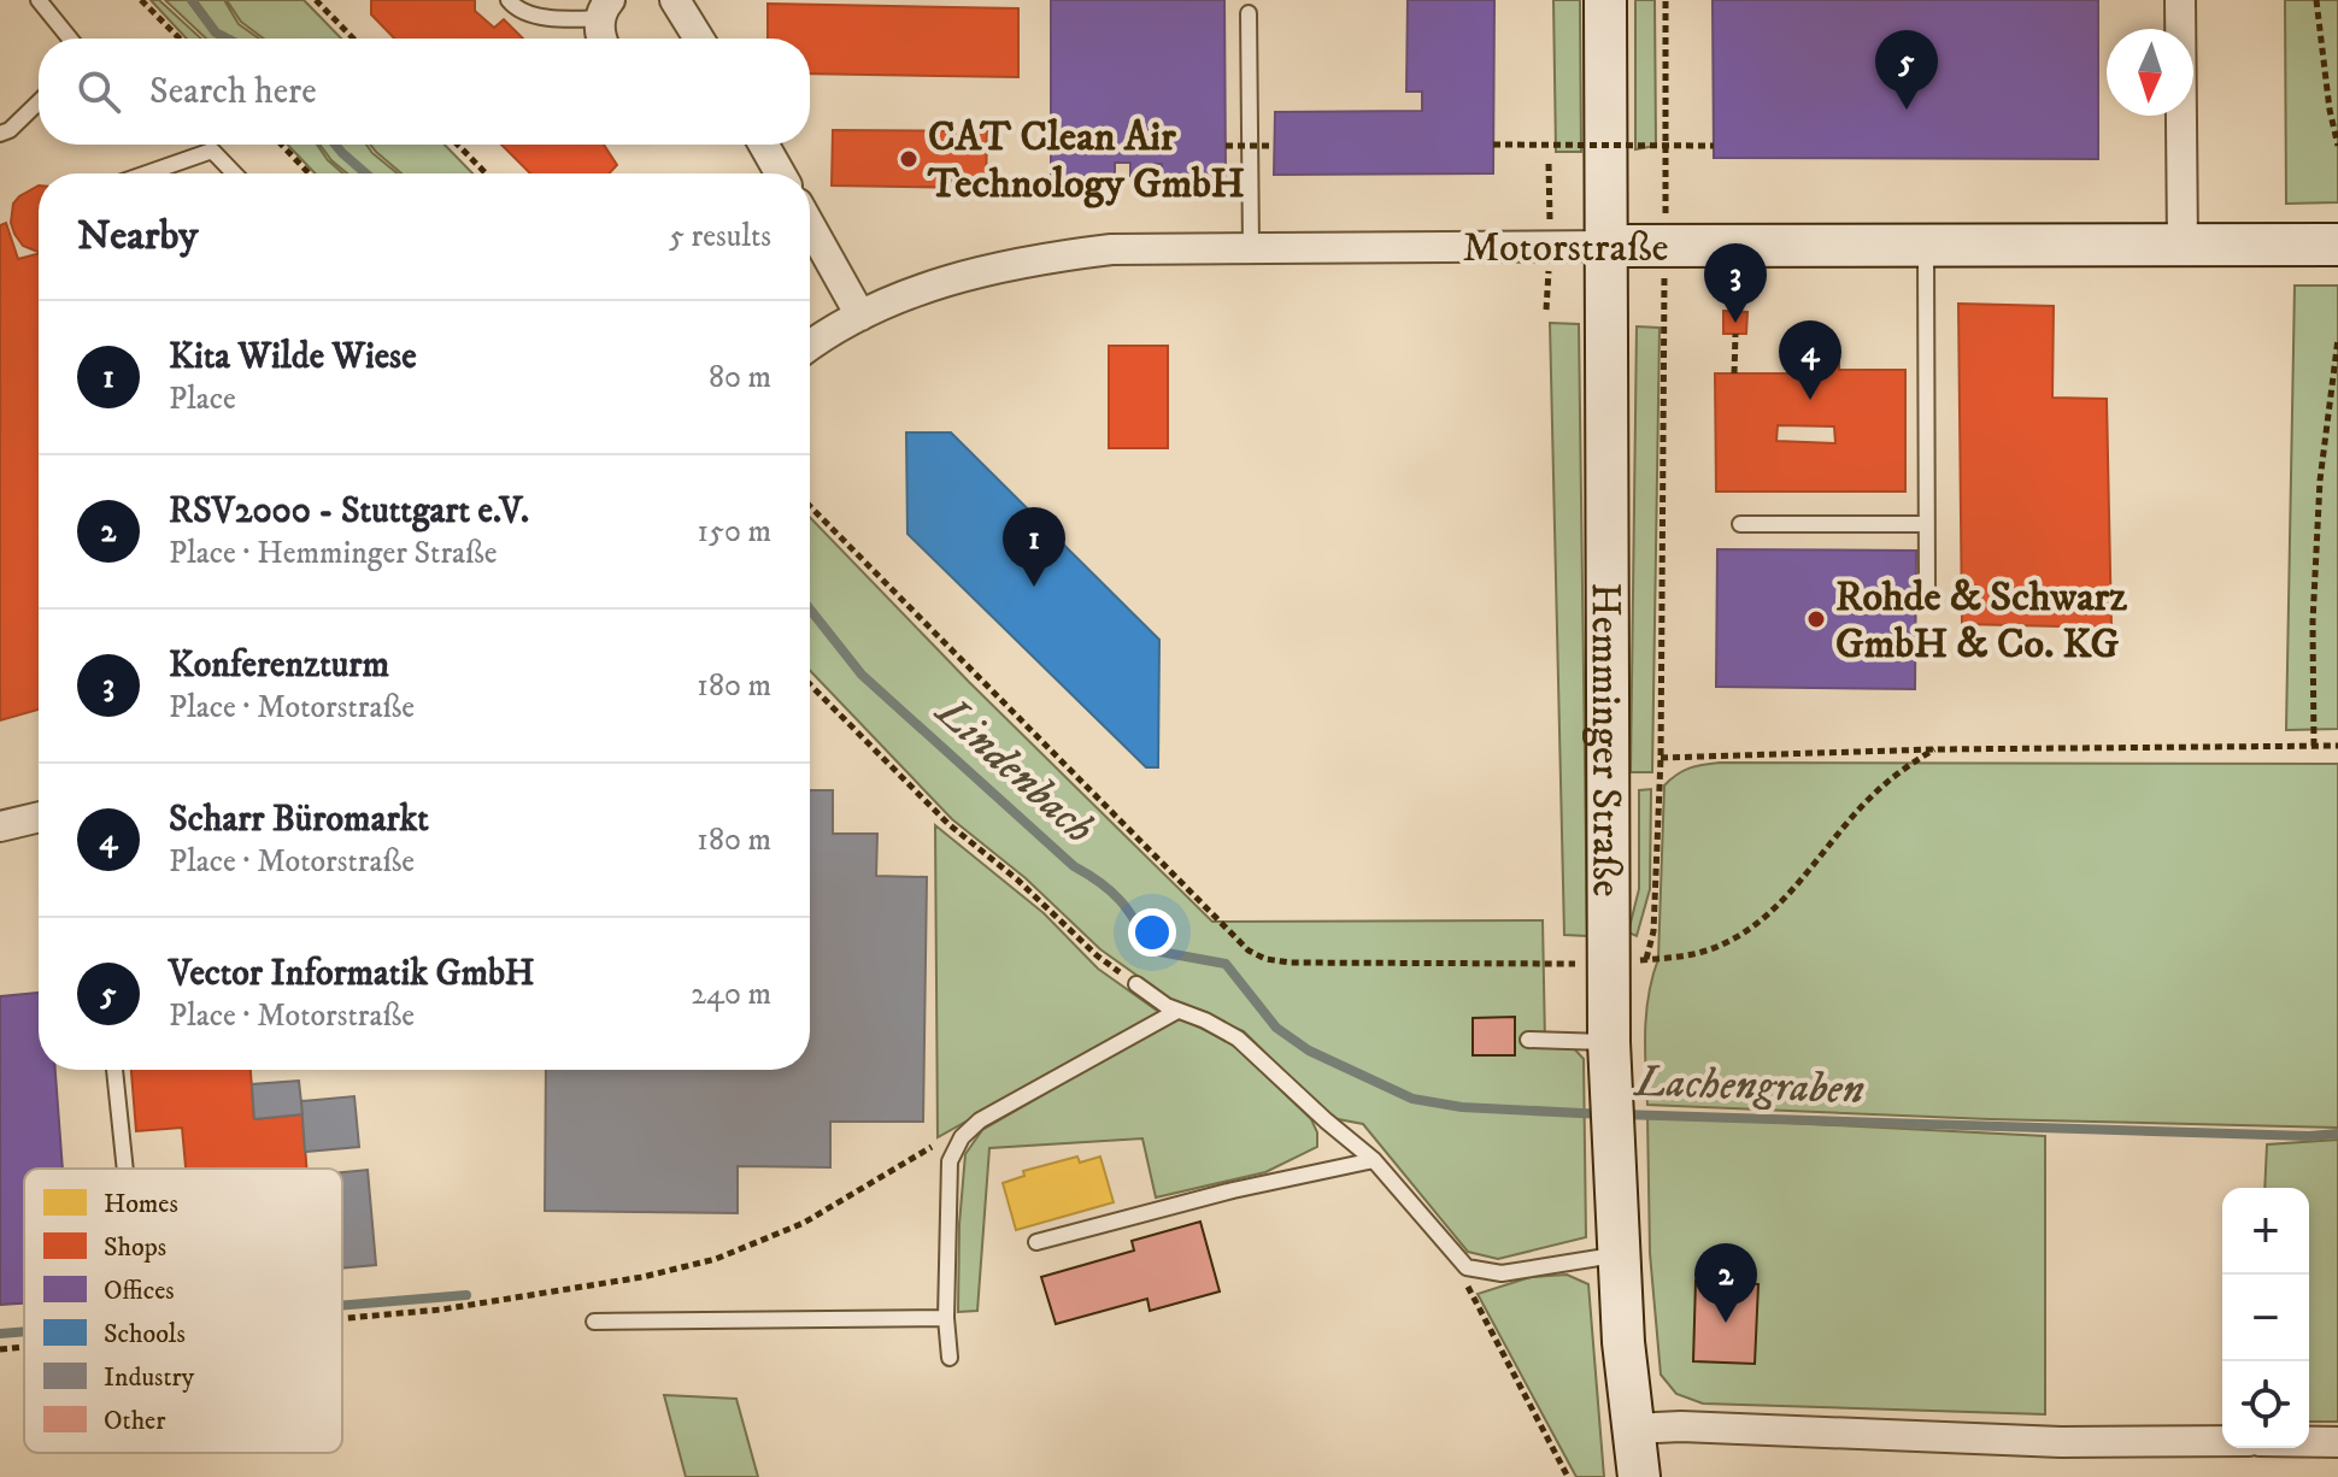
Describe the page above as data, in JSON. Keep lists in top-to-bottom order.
{
  "streets": {
    "main road": ["Motorstraße", "Hemminger Straße"]
  },
  "crossings": [
    ["Motorstraße", "Hemminger Straße"]
  ],
  "water": ["Lindenbach", "Lachengraben"],
  "places": ["CAT Clean Air Technology GmbH", "Rohde & Schwarz GmbH & Co. KG"],
  "legend": [
    "Homes",
    "Shops",
    "Offices",
    "Schools",
    "Industry",
    "Other"
  ],
  "north": "bottom",
  "page": {
    "pins": [
      "5",
      "3",
      "4",
      "1",
      "2"
    ],
    "search": "Search here",
    "heading": ["Nearby", "5 results"],
    "list": [
      {
        "mark": "1",
        "name": "Kita Wilde Wiese",
        "note": "Place",
        "value": "80 m"
      },
      {
        "mark": "2",
        "name": "RSV2000 - Stuttgart e.V.",
        "note": "Place · Hemminger Straße",
        "value": "150 m"
      },
      {
        "mark": "3",
        "name": "Konferenzturm",
        "note": "Place · Motorstraße",
        "value": "180 m"
      },
      {
        "mark": "4",
        "name": "Scharr Büromarkt",
        "note": "Place · Motorstraße",
        "value": "180 m"
      },
      {
        "mark": "5",
        "name": "Vector Informatik GmbH",
        "note": "Place · Motorstraße",
        "value": "240 m"
      }
    ],
    "map_buttons": ["+", "−"]
  }
}
